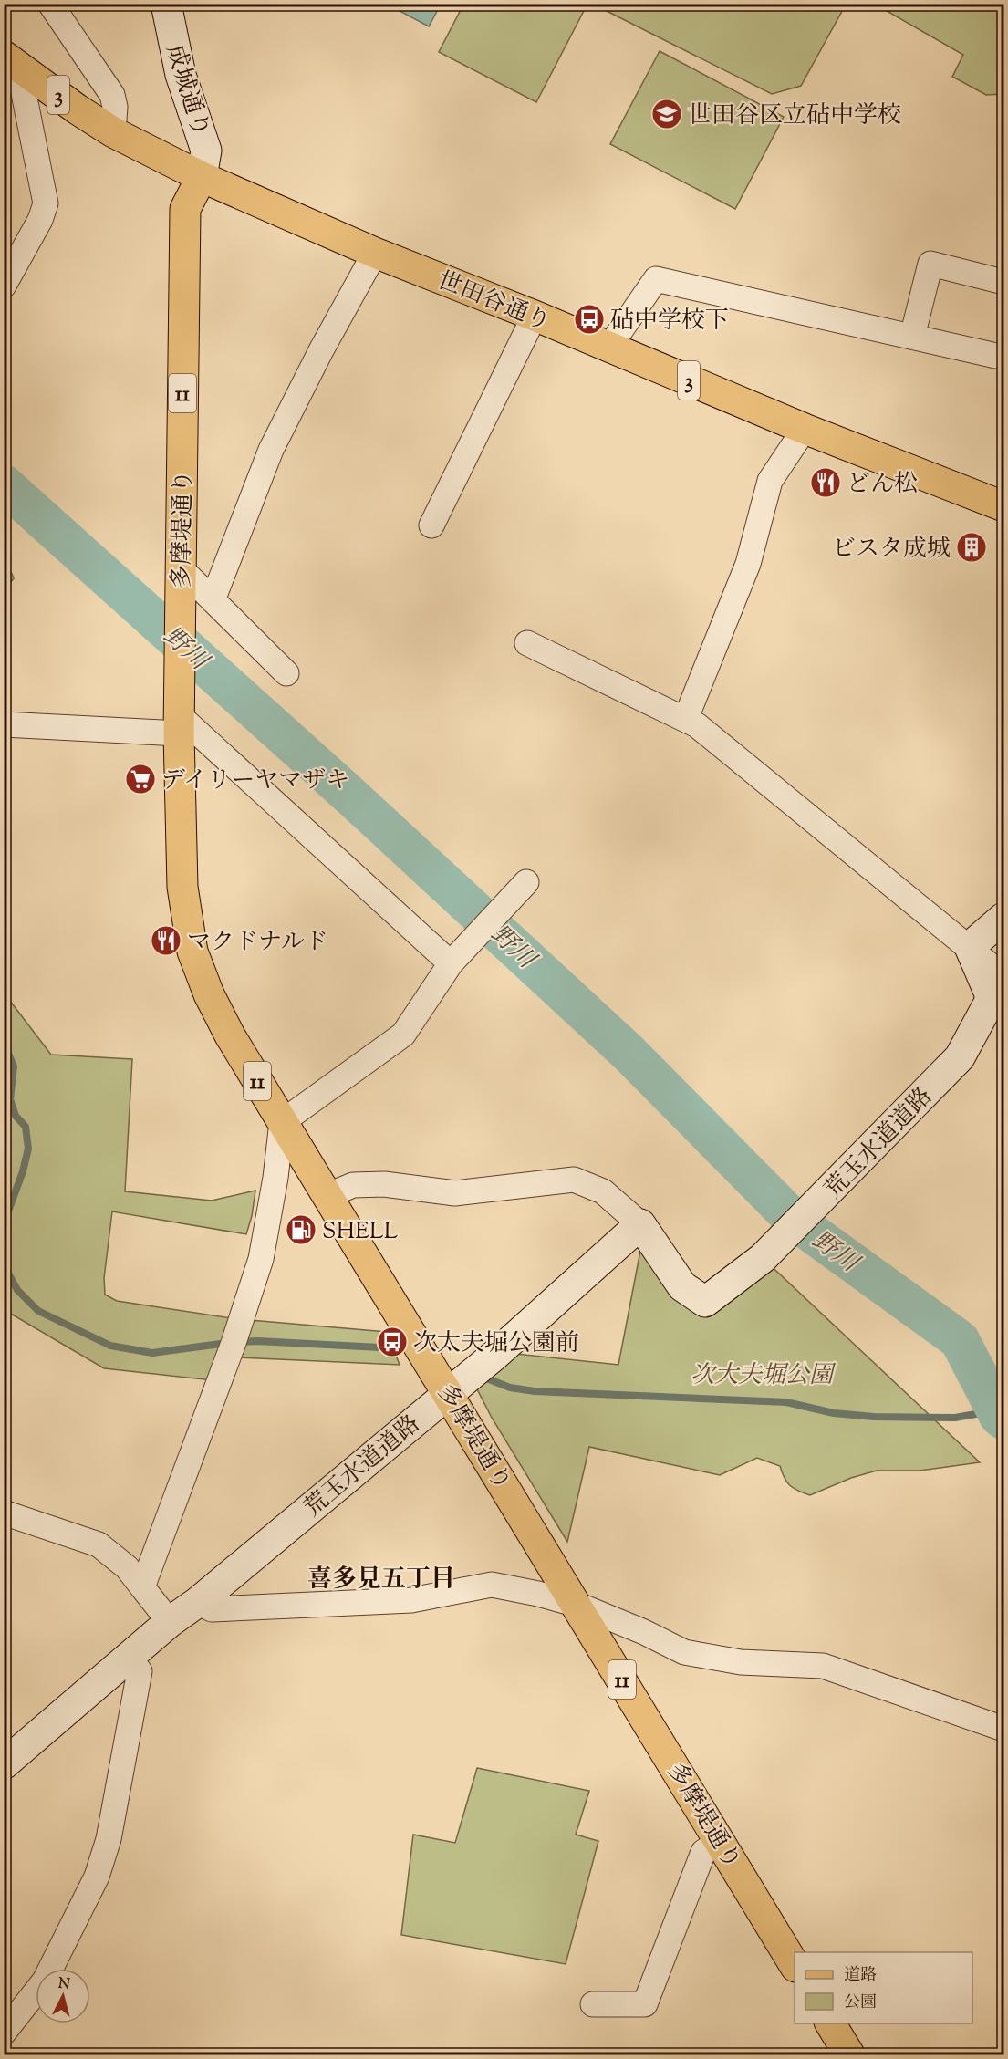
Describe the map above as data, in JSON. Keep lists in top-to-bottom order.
{
  "streets": {
    "main road": [
      "成城通り",
      "3",
      "世田谷通り",
      "11",
      "多摩堤通り",
      "荒玉水道道路"
    ]
  },
  "crossings": [
    ["成城通り", "世田谷通り"],
    ["成城通り", "多摩堤通り"],
    ["世田谷通り", "多摩堤通り"],
    ["多摩堤通り", "荒玉水道道路"]
  ],
  "districts": ["喜多見五丁目"],
  "water": ["野川"],
  "parks": ["次大夫堀公園"],
  "places": {
    "school or university": ["世田谷区立砧中学校"],
    "bus stop": ["砧中学校下", "次太夫堀公園前"],
    "restaurant": ["どん松", "マクドナルド"],
    "building": ["ビスタ成城"],
    "supermarket": ["デイリーヤマザキ"],
    "fuel station": ["SHELL"]
  },
  "legend": ["道路", "公園"],
  "north": "top"
}
